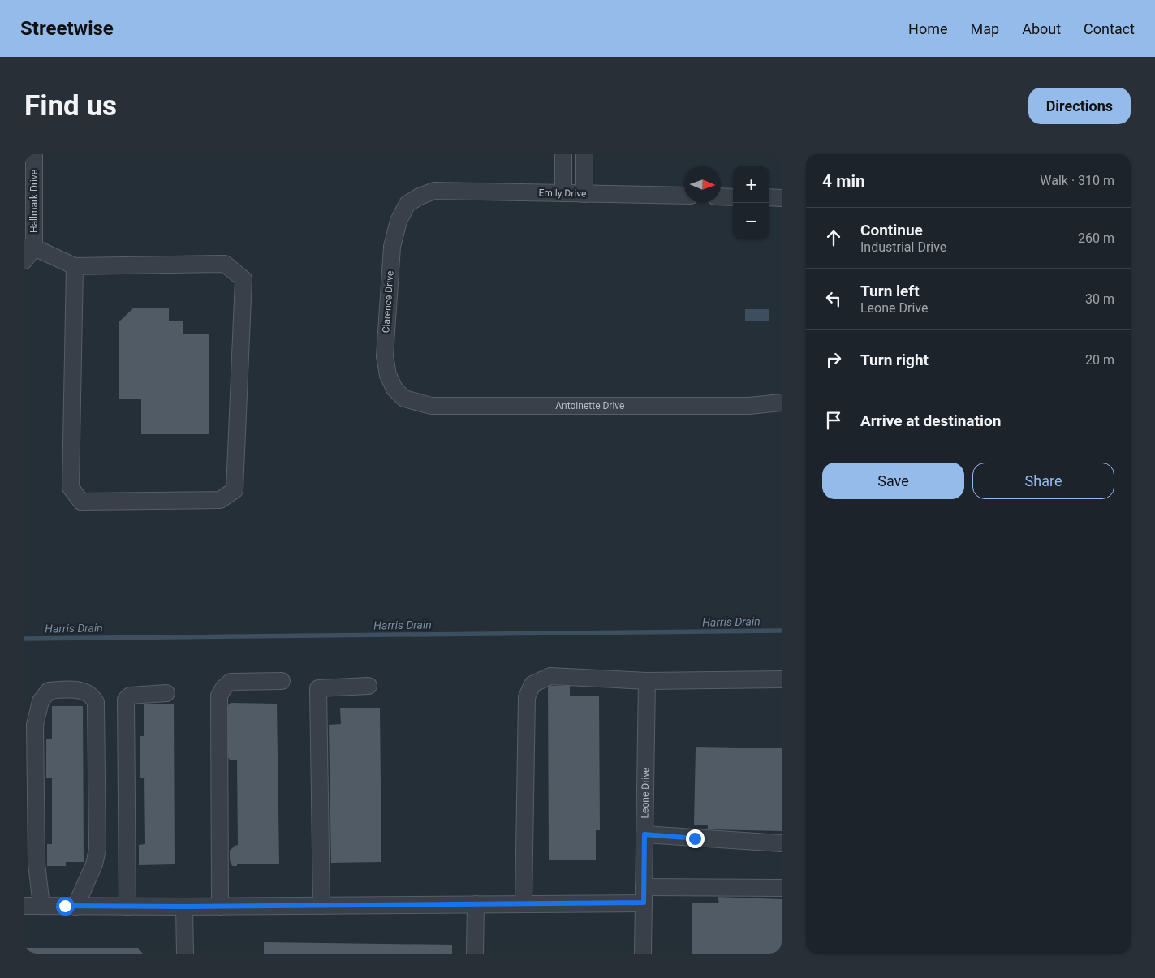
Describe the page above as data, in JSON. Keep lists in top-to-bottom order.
{
  "streets": {
    "street": [
      "Emily Drive",
      "Hallmark Drive",
      "Clarence Drive",
      "Antoinette Drive",
      "Leone Drive"
    ]
  },
  "crossings": [
    ["Emily Drive", "Clarence Drive"],
    ["Clarence Drive", "Antoinette Drive"]
  ],
  "water": ["Harris Drain"],
  "north": "right",
  "page": {
    "header": "Streetwise",
    "nav": [
      "Home",
      "Map",
      "About",
      "Contact"
    ],
    "buttons": [
      "Directions",
      ["Save", "Share"]
    ],
    "title": "Find us",
    "heading": ["4 min", "Walk · 310 m"],
    "map_buttons": ["+", "−"],
    "list": [
      ["Continue", "Industrial Drive", "260 m"],
      ["Turn left", "Leone Drive", "30 m"],
      ["Turn right", "20 m"],
      "Arrive at destination"
    ]
  }
}
